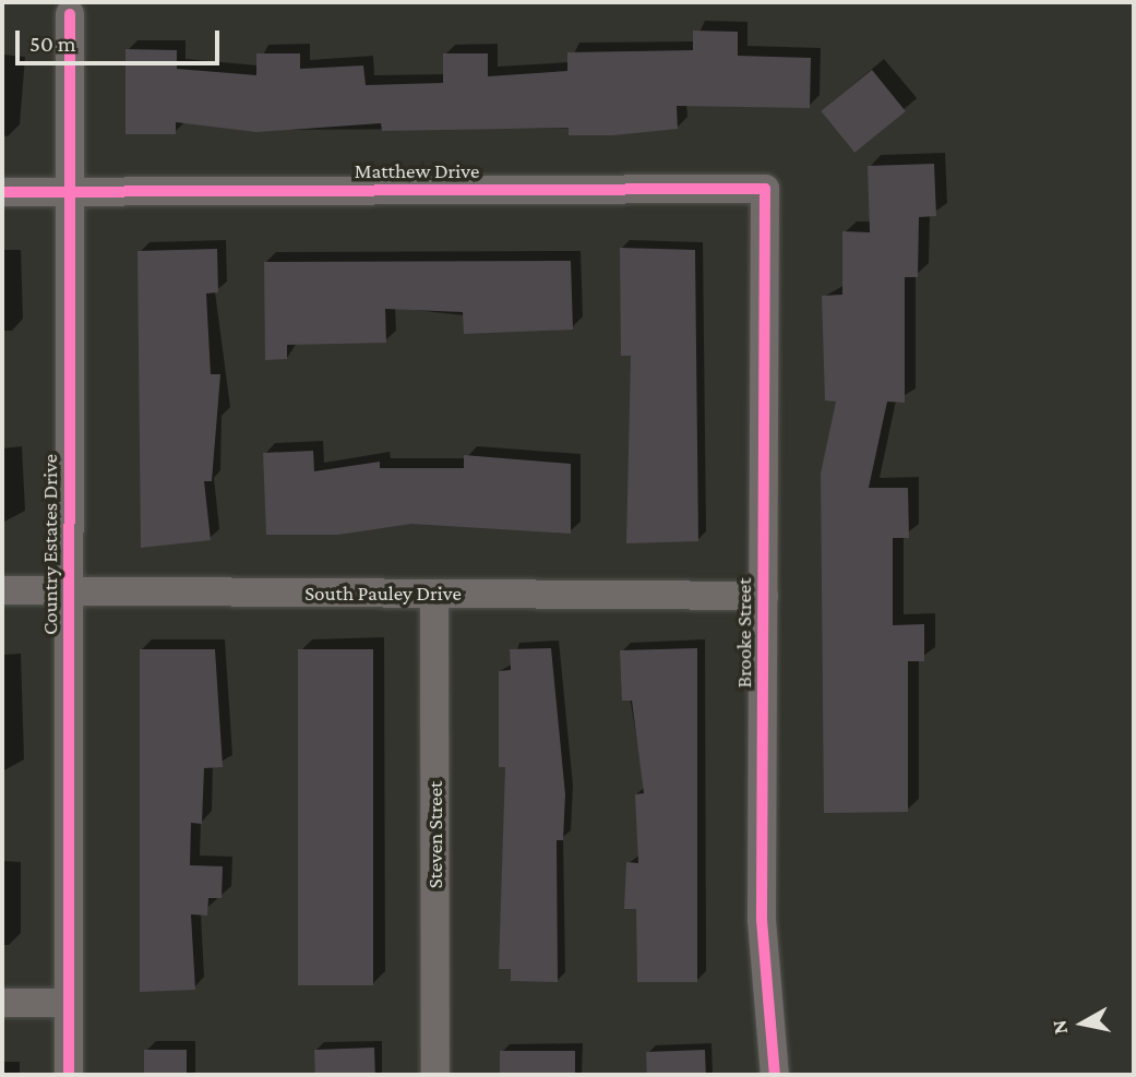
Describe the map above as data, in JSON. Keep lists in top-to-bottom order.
{
  "streets": {
    "street": [
      "Matthew Drive",
      "Country Estates Drive",
      "South Pauley Drive",
      "Brooke Street",
      "Steven Street"
    ]
  },
  "crossings": [
    ["Matthew Drive", "Country Estates Drive"],
    ["Matthew Drive", "Brooke Street"],
    ["Country Estates Drive", "South Pauley Drive"],
    ["South Pauley Drive", "Brooke Street"],
    ["South Pauley Drive", "Steven Street"]
  ],
  "scale_bar": "50 m",
  "north": "left"
}
